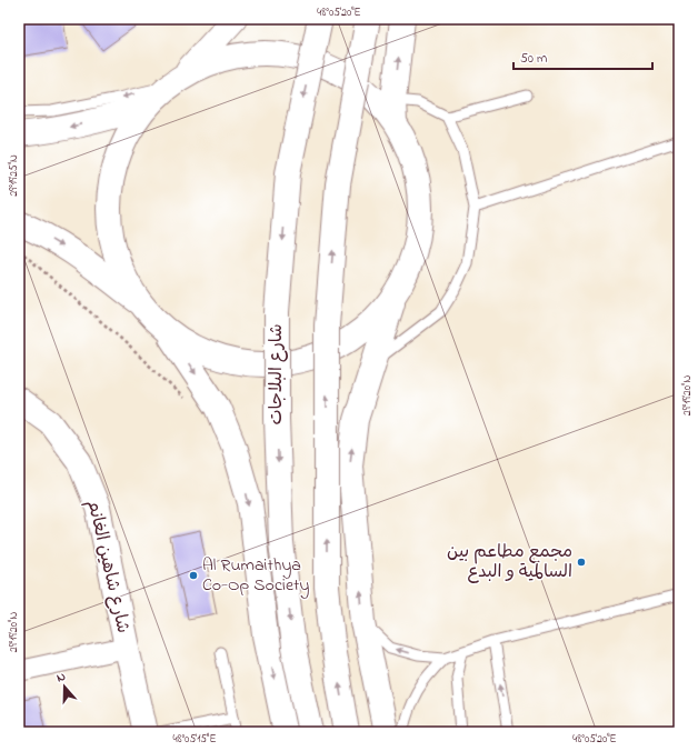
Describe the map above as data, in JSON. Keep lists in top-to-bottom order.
{
  "streets": {
    "main road": ["شارع البلاجات", "شارع شاهين الغانم"]
  },
  "places": ["مجمع مطاعم بين السالمية و البدع", "Al Rumaithya Co-Op Society"],
  "scale_bar": "50 m",
  "north": "top",
  "coordinates": [
    "48°05'20\"E",
    "29°19'25\"N",
    "29°19'20\"N",
    "48°05'15\"E"
  ]
}
